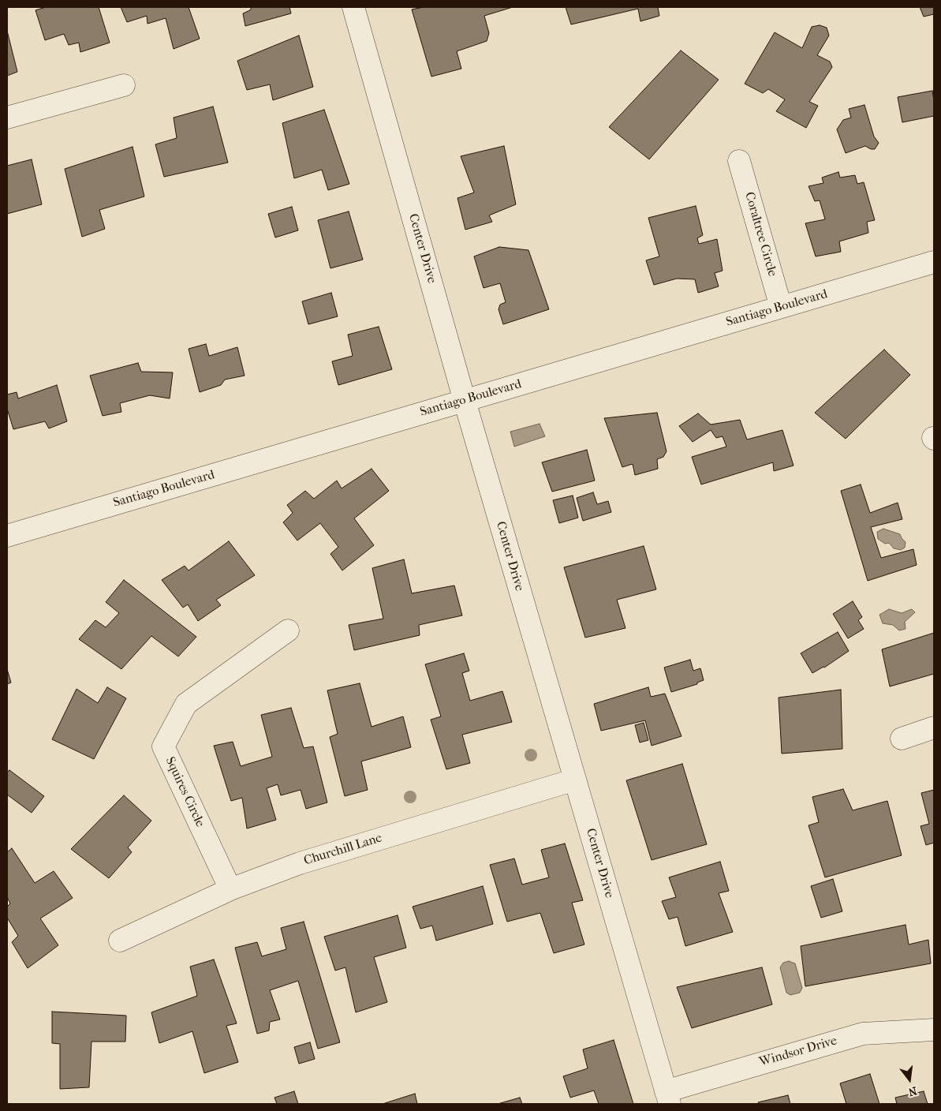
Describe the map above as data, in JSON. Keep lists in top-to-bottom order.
{
  "streets": {
    "street": [
      "Coraltree Circle",
      "Center Drive",
      "Santiago Boulevard",
      "Squires Circle",
      "Churchill Lane",
      "Windsor Drive"
    ]
  },
  "crossings": [
    ["Coraltree Circle", "Santiago Boulevard"],
    ["Center Drive", "Santiago Boulevard"],
    ["Center Drive", "Churchill Lane"],
    ["Center Drive", "Windsor Drive"],
    ["Squires Circle", "Churchill Lane"]
  ],
  "north": "bottom"
}
